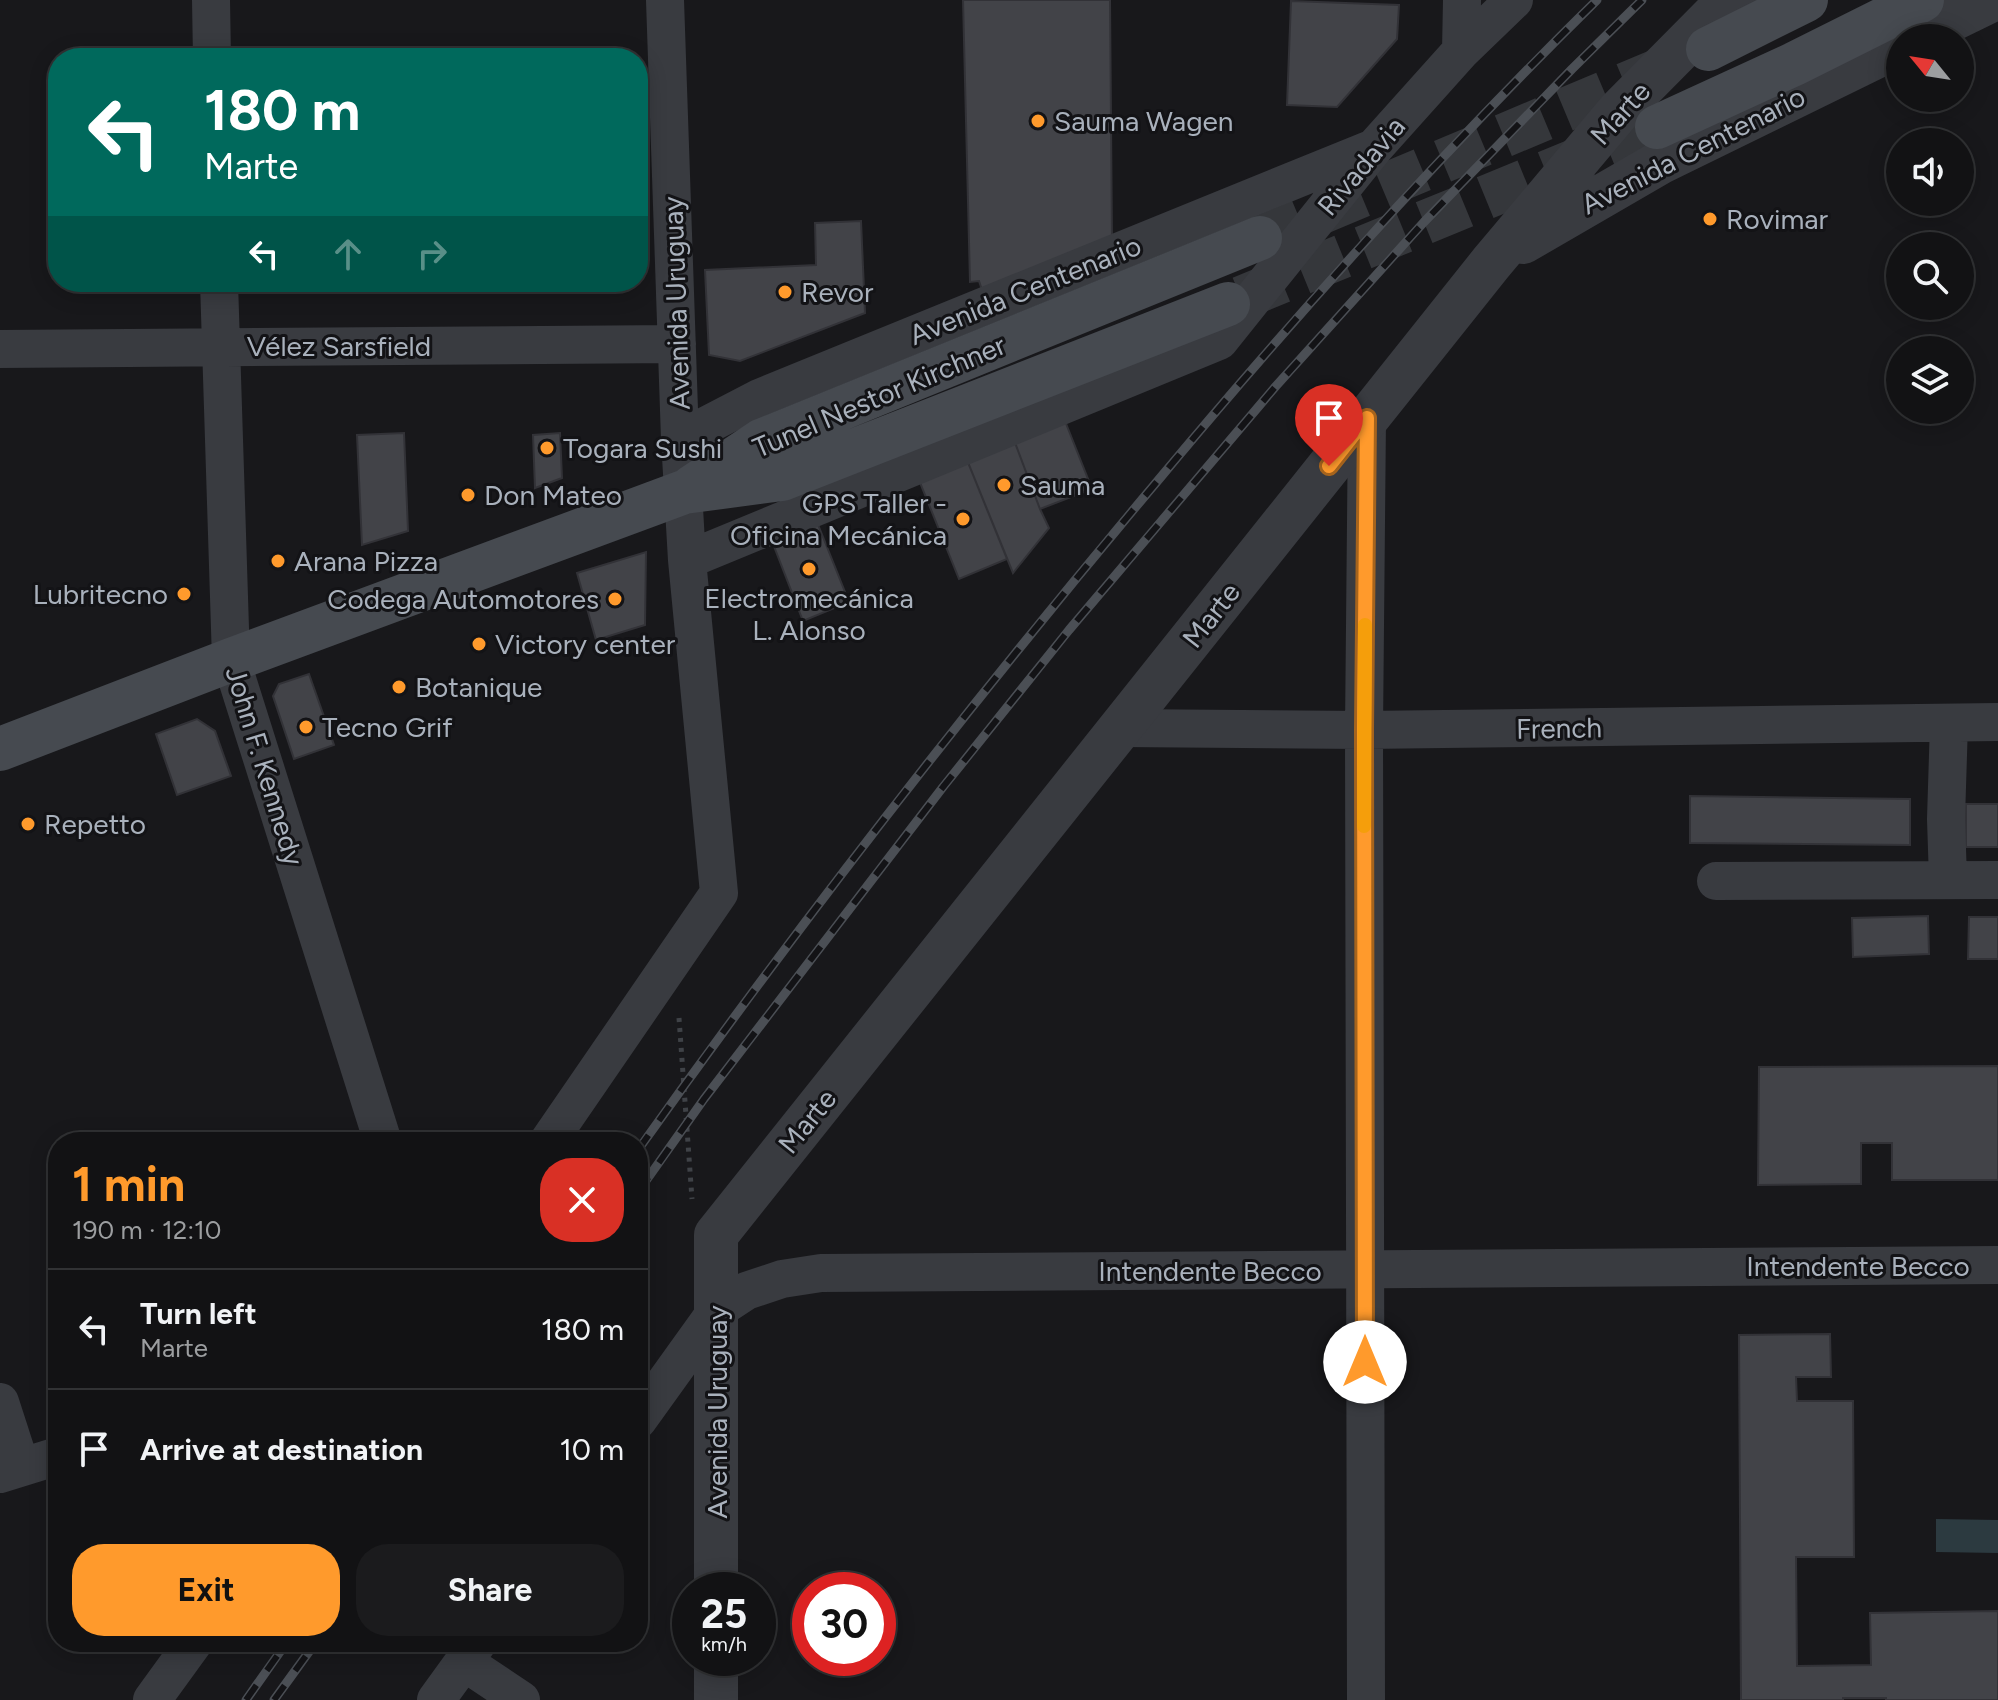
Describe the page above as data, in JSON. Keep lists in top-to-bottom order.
{
  "streets": {
    "main road": ["Tunel Nestor Kirchner"],
    "street": [
      "Marte",
      "Avenida Centenario",
      "Rivadavia",
      "Avenida Uruguay",
      "Vélez Sarsfield",
      "French",
      "John F. Kennedy",
      "Intendente Becco"
    ]
  },
  "crossings": [
    ["Marte", "Avenida Centenario"],
    ["Marte", "Avenida Uruguay"],
    ["Marte", "French"],
    ["Avenida Centenario", "Rivadavia"],
    ["Avenida Centenario", "Avenida Uruguay"],
    ["Rivadavia", "Tunel Nestor Kirchner"],
    ["Avenida Uruguay", "Vélez Sarsfield"],
    ["Avenida Uruguay", "Tunel Nestor Kirchner"],
    ["Avenida Uruguay", "Intendente Becco"],
    ["Vélez Sarsfield", "John F. Kennedy"]
  ],
  "places": [
    "Sauma Wagen",
    "Rovimar",
    "Revor",
    "Togara Sushi",
    "Sauma",
    "Don Mateo",
    "GPS Taller - Oficina Mecánica",
    "Arana Pizza",
    "Electromecánica L. Alonso",
    "Lubritecno",
    "Codega Automotores",
    "Victory center",
    "Botanique",
    "Tecno Grif",
    "Repetto"
  ],
  "north": "top left",
  "page": {
    "turn": ["180 m", "Marte"],
    "heading": ["1 min", "190 m · 12:10"],
    "list": [
      {
        "name": "Turn left",
        "note": "Marte",
        "value": "180 m"
      },
      {
        "name": "Arrive at destination",
        "value": "10 m"
      }
    ],
    "buttons": ["Exit", "Share"],
    "speed": "25 km/h",
    "limit": "30"
  }
}
